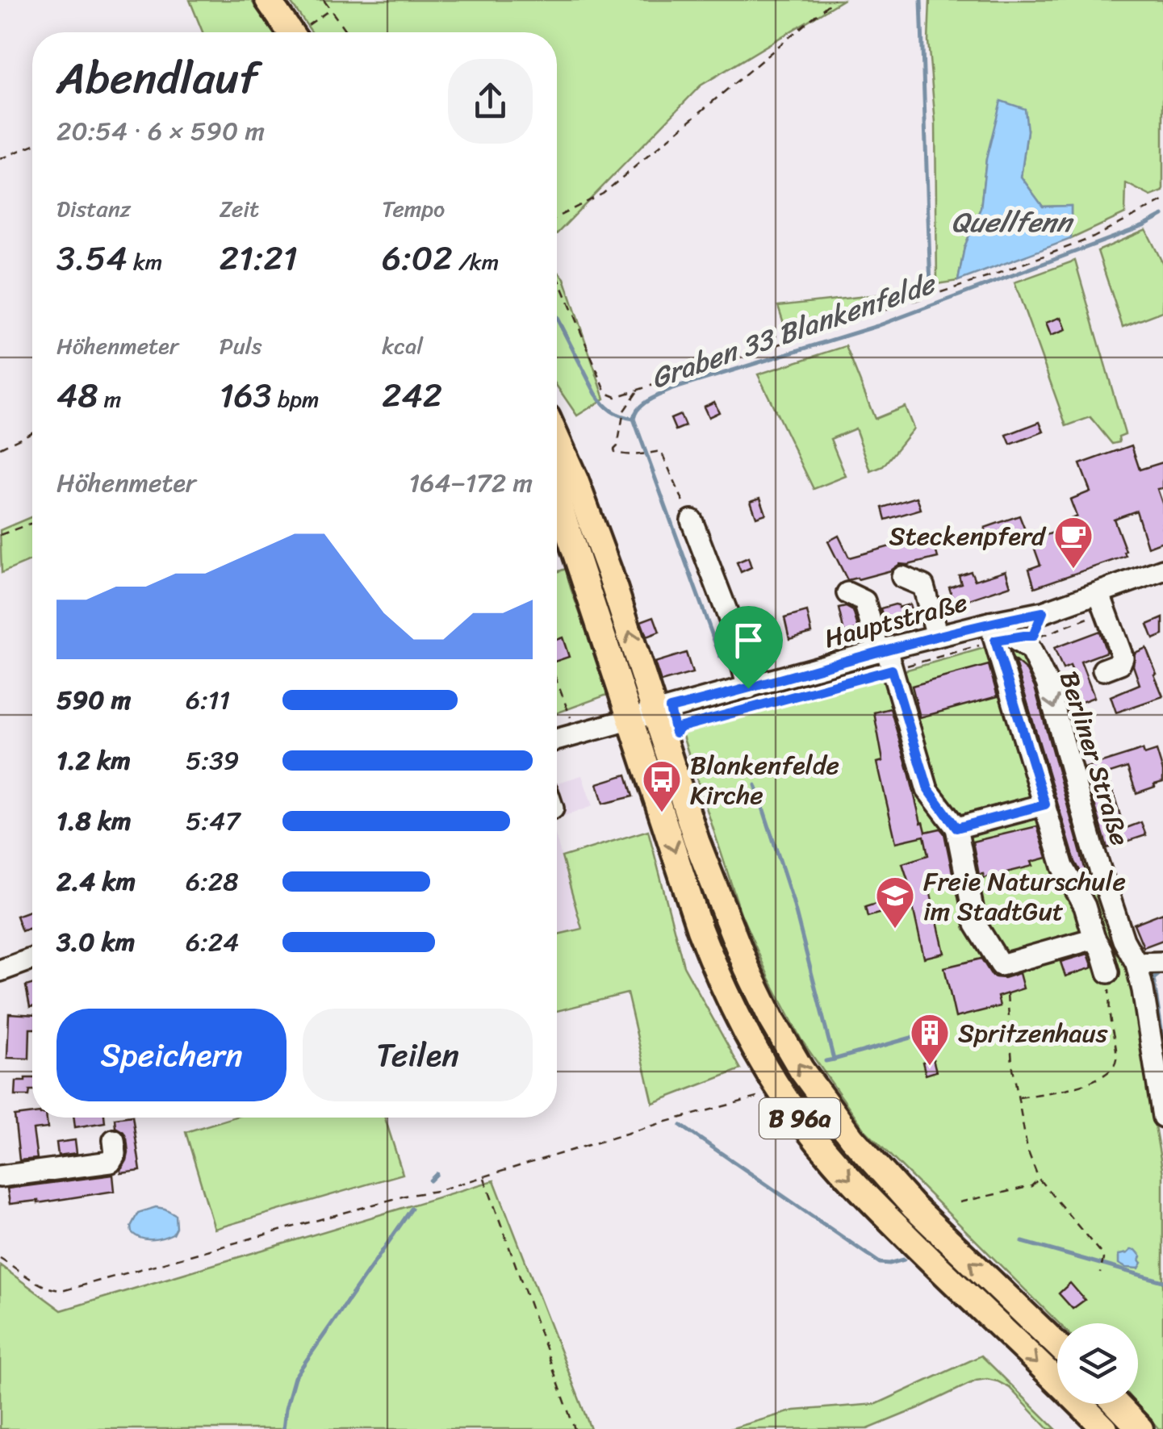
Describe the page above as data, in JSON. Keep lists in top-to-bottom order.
{
  "streets": {
    "main road": ["B 96a"],
    "street": ["Hauptstraße", "Berliner Straße"]
  },
  "crossings": [
    ["Hauptstraße", "Berliner Straße"],
    ["Hauptstraße", "B 96a"]
  ],
  "water": ["Quellfenn", "Graben 33 Blankenfelde"],
  "places": {
    "cafe": ["Steckenpferd"],
    "bus stop": ["Blankenfelde Kirche"],
    "school or university": ["Freie Naturschule im StadtGut"],
    "building": ["Spritzenhaus"]
  },
  "page": {
    "heading": ["Abendlauf", "20:54 · 6 × 590 m"],
    "stats": [
      ["Distanz", "3.54 km"],
      ["Zeit", "21:21"],
      ["Tempo", "6:02 /km"],
      ["Höhenmeter", "48 m"],
      ["Puls", "163 bpm"],
      ["kcal", "242"]
    ],
    "chart": ["Höhenmeter", "164–172 m"],
    "list": [
      {
        "name": "590 m",
        "note": "6:11"
      },
      {
        "name": "1.2 km",
        "note": "5:39"
      },
      {
        "name": "1.8 km",
        "note": "5:47"
      },
      {
        "name": "2.4 km",
        "note": "6:28"
      },
      {
        "name": "3.0 km",
        "note": "6:24"
      }
    ],
    "buttons": ["Speichern", "Teilen"]
  }
}
